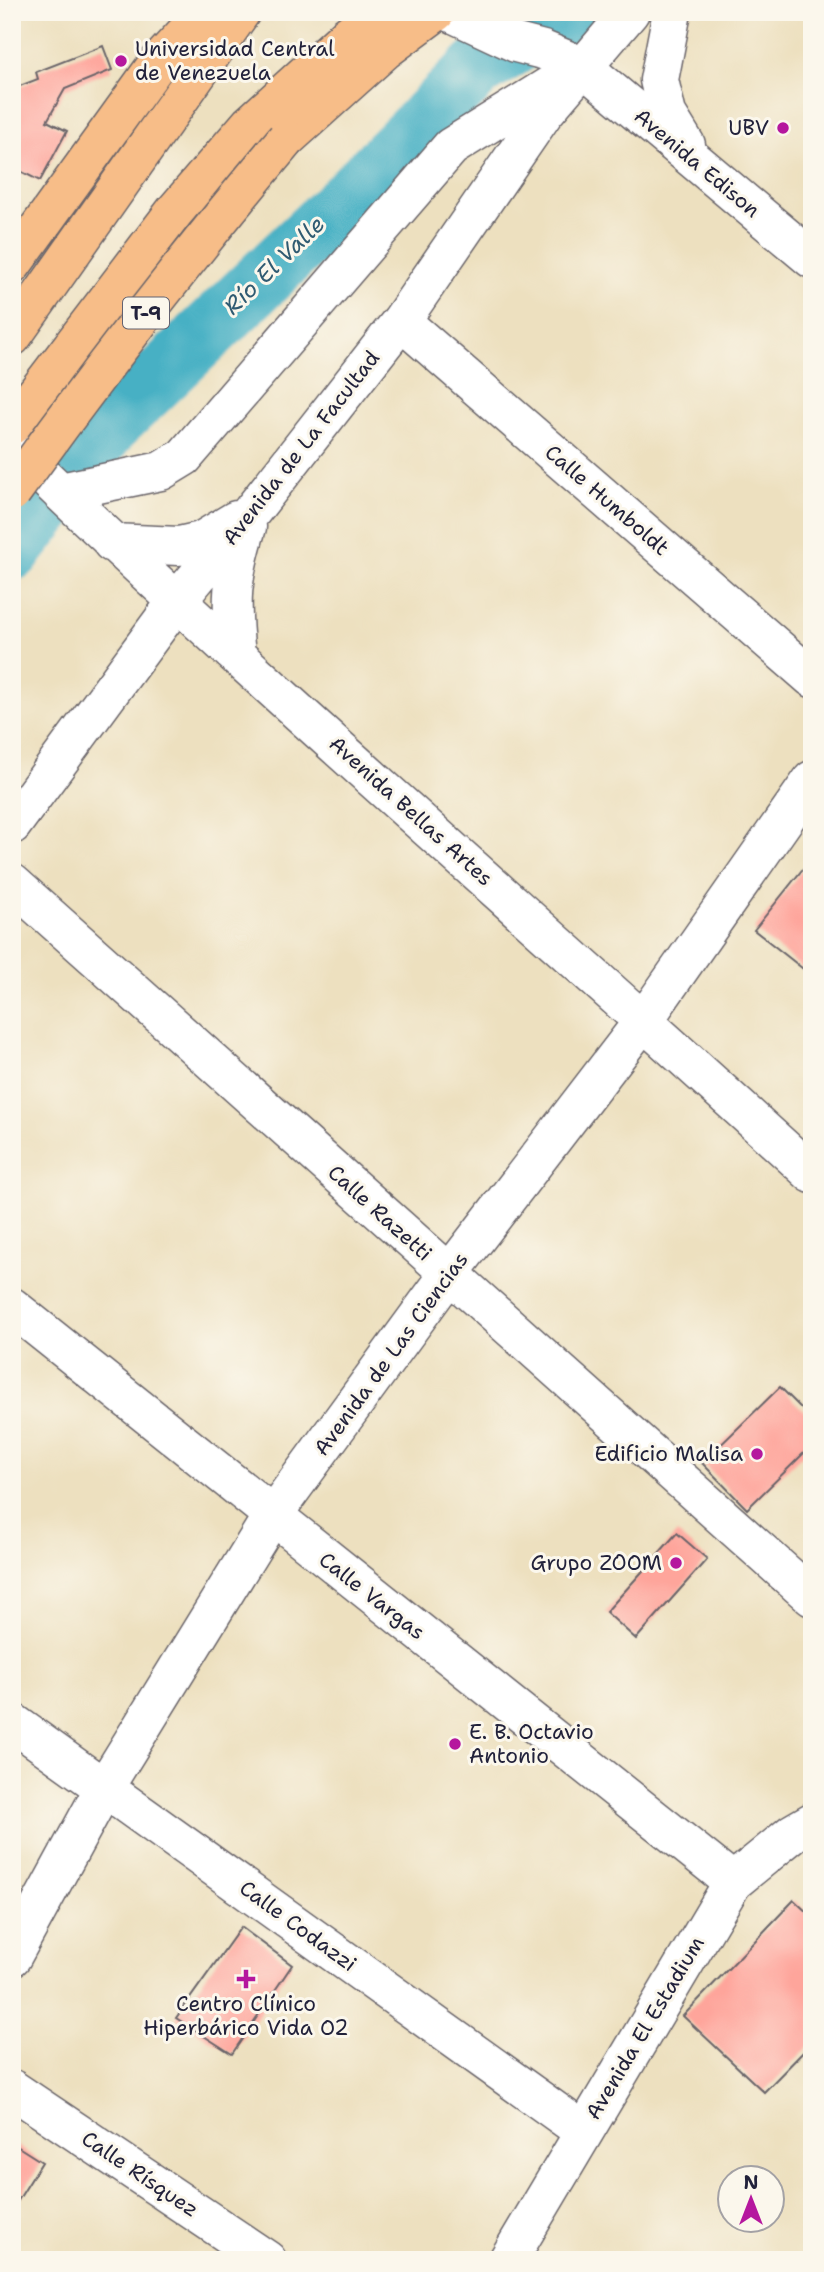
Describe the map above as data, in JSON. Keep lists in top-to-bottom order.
{
  "streets": {
    "highway": ["T-9"],
    "street": [
      "Avenida Edison",
      "Avenida de La Facultad",
      "Calle Humboldt",
      "Avenida Bellas Artes",
      "Calle Razetti",
      "Avenida de Las Ciencias",
      "Calle Vargas",
      "Calle Codazzi",
      "Avenida El Estadium",
      "Calle Rísquez"
    ]
  },
  "crossings": [
    ["Avenida Edison", "Avenida de La Facultad"],
    ["Avenida de La Facultad", "Calle Humboldt"],
    ["Avenida de La Facultad", "Avenida Bellas Artes"],
    ["Avenida Bellas Artes", "Avenida de Las Ciencias"],
    ["Calle Razetti", "Avenida de Las Ciencias"],
    ["Avenida de Las Ciencias", "Calle Vargas"],
    ["Avenida de Las Ciencias", "Calle Codazzi"],
    ["Calle Vargas", "Avenida El Estadium"],
    ["Calle Codazzi", "Avenida El Estadium"]
  ],
  "water": ["Río El Valle"],
  "places": {
    "other": [
      "Universidad Central de Venezuela",
      "UBV",
      "Edificio Malisa",
      "Grupo ZOOM",
      "E. B. Octavio Antonio"
    ],
    "health": ["Centro Clínico Hiperbárico Vida O2"]
  },
  "north": "top"
}
